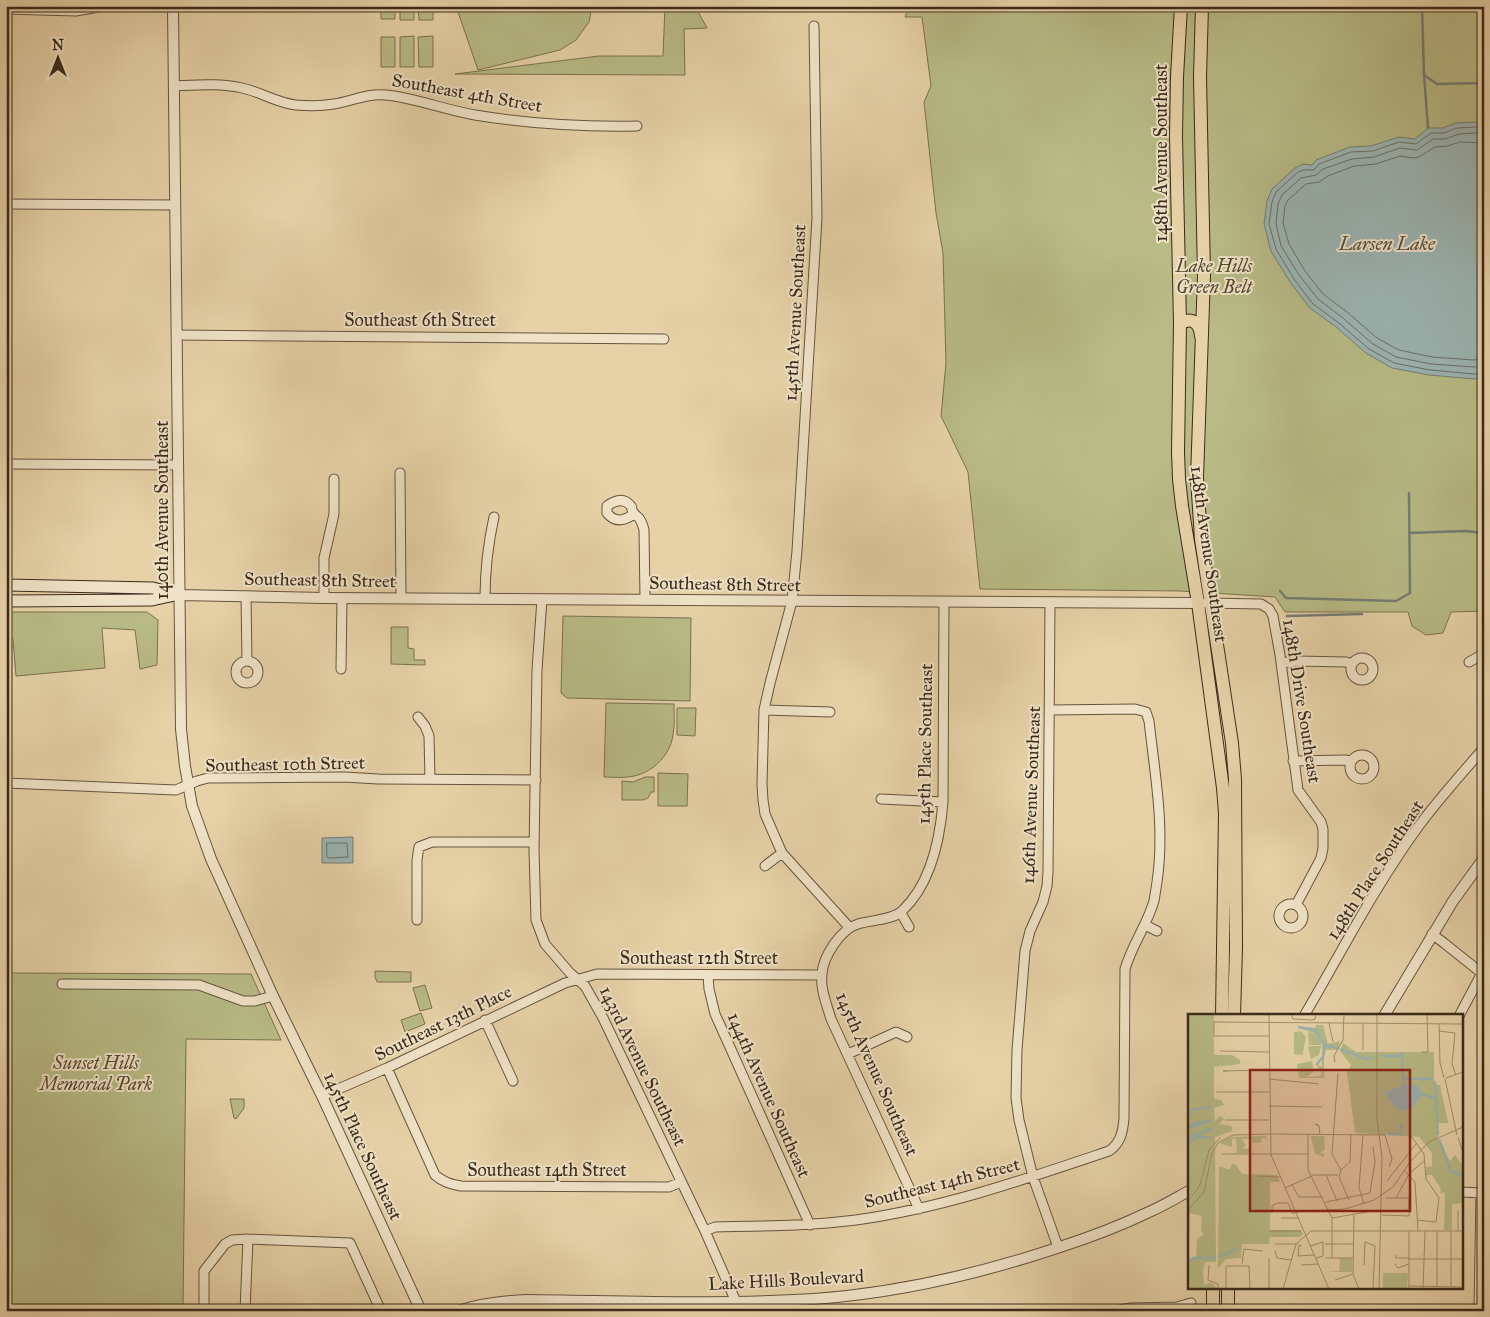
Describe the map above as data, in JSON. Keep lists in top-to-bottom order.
{
  "streets": {
    "main road": ["148th Avenue Southeast"],
    "street": [
      "Southeast 4th Street",
      "145th Avenue Southeast",
      "Southeast 6th Street",
      "140th Avenue Southeast",
      "Southeast 8th Street",
      "148th Drive Southeast",
      "145th Place Southeast",
      "Southeast 10th Street",
      "146th Avenue Southeast",
      "148th Place Southeast",
      "Southeast 12th Street",
      "Southeast 13th Place",
      "143rd Avenue Southeast",
      "144th Avenue Southeast",
      "Southeast 14th Street",
      "Lake Hills Boulevard"
    ]
  },
  "crossings": [
    ["Southeast 4th Street", "140th Avenue Southeast"],
    ["148th Avenue Southeast", "Southeast 8th Street"],
    ["145th Avenue Southeast", "Southeast 8th Street"],
    ["145th Avenue Southeast", "Southeast 12th Street"],
    ["145th Avenue Southeast", "Southeast 14th Street"],
    ["Southeast 6th Street", "140th Avenue Southeast"],
    ["140th Avenue Southeast", "Southeast 8th Street"],
    ["140th Avenue Southeast", "145th Place Southeast"],
    ["140th Avenue Southeast", "Southeast 10th Street"],
    ["Southeast 8th Street", "148th Drive Southeast"],
    ["Southeast 8th Street", "145th Place Southeast"],
    ["Southeast 8th Street", "146th Avenue Southeast"],
    ["Southeast 8th Street", "143rd Avenue Southeast"],
    ["145th Place Southeast", "Southeast 13th Place"],
    ["Southeast 10th Street", "143rd Avenue Southeast"],
    ["146th Avenue Southeast", "Southeast 14th Street"],
    ["146th Avenue Southeast", "Lake Hills Boulevard"],
    ["Southeast 12th Street", "Southeast 13th Place"],
    ["Southeast 12th Street", "143rd Avenue Southeast"],
    ["Southeast 12th Street", "144th Avenue Southeast"],
    ["Southeast 13th Place", "143rd Avenue Southeast"],
    ["Southeast 13th Place", "Southeast 14th Street"],
    ["143rd Avenue Southeast", "Southeast 14th Street"],
    ["143rd Avenue Southeast", "Lake Hills Boulevard"],
    ["144th Avenue Southeast", "Southeast 14th Street"]
  ],
  "water": ["Larsen Lake"],
  "parks": ["Lake Hills Green Belt", "Sunset Hills Memorial Park"],
  "north": "top"
}
